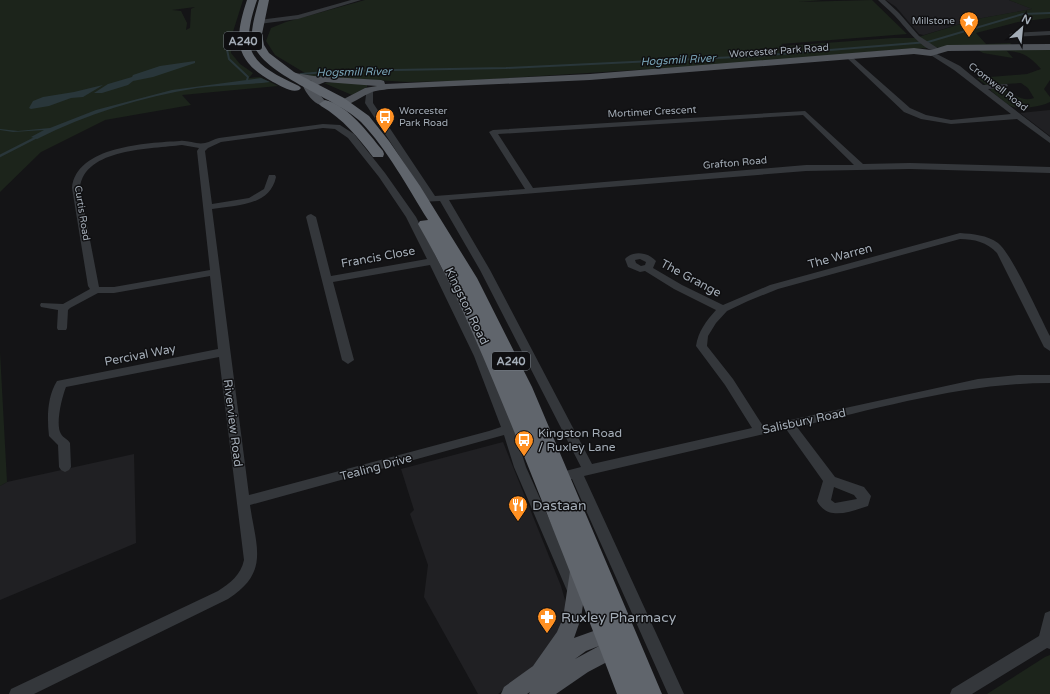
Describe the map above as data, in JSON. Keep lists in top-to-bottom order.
{
  "streets": {
    "highway": ["A240", "Kingston Road"],
    "main road": ["Worcester Park Road"],
    "street": [
      "Cromwell Road",
      "Mortimer Crescent",
      "Grafton Road",
      "Curtis Road",
      "The Warren",
      "Francis Close",
      "The Grange",
      "Percival Way",
      "Salisbury Road",
      "Riverview Road",
      "Tealing Drive"
    ]
  },
  "crossings": [
    ["A240", "Kingston Road"],
    ["Worcester Park Road", "Cromwell Road"],
    ["Mortimer Crescent", "Grafton Road"],
    ["Grafton Road", "Kingston Road"],
    ["Curtis Road", "Kingston Road"],
    ["Curtis Road", "Riverview Road"],
    ["The Warren", "The Grange"],
    ["The Warren", "Salisbury Road"],
    ["Francis Close", "Kingston Road"],
    ["Kingston Road", "Salisbury Road"],
    ["Kingston Road", "Riverview Road"],
    ["Kingston Road", "Tealing Drive"],
    ["Percival Way", "Riverview Road"],
    ["Riverview Road", "Tealing Drive"]
  ],
  "water": ["Hogsmill River"],
  "places": {
    "place": ["Millstone"],
    "bus stop": ["Worcester Park Road", "Kingston Road / Ruxley Lane"],
    "restaurant": ["Dastaan"],
    "pharmacy": ["Ruxley Pharmacy"]
  },
  "north": "top right"
}
